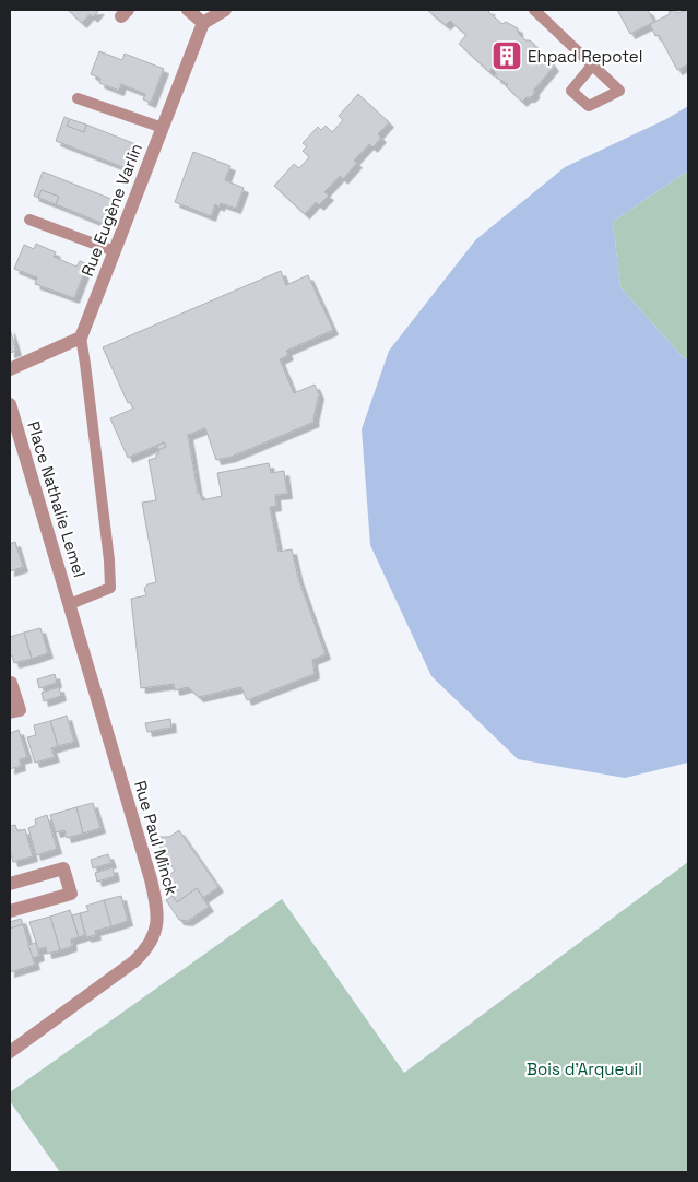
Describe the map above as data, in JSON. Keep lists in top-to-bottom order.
{
  "streets": {
    "street": ["Rue Eugène Varlin", "Place Nathalie Lemel", "Rue Paul Minck"]
  },
  "crossings": [
    ["Place Nathalie Lemel", "Rue Paul Minck"]
  ],
  "parks": ["Bois d'Arqueuil"],
  "places": {
    "building": ["Ehpad Repotel"]
  }
}
